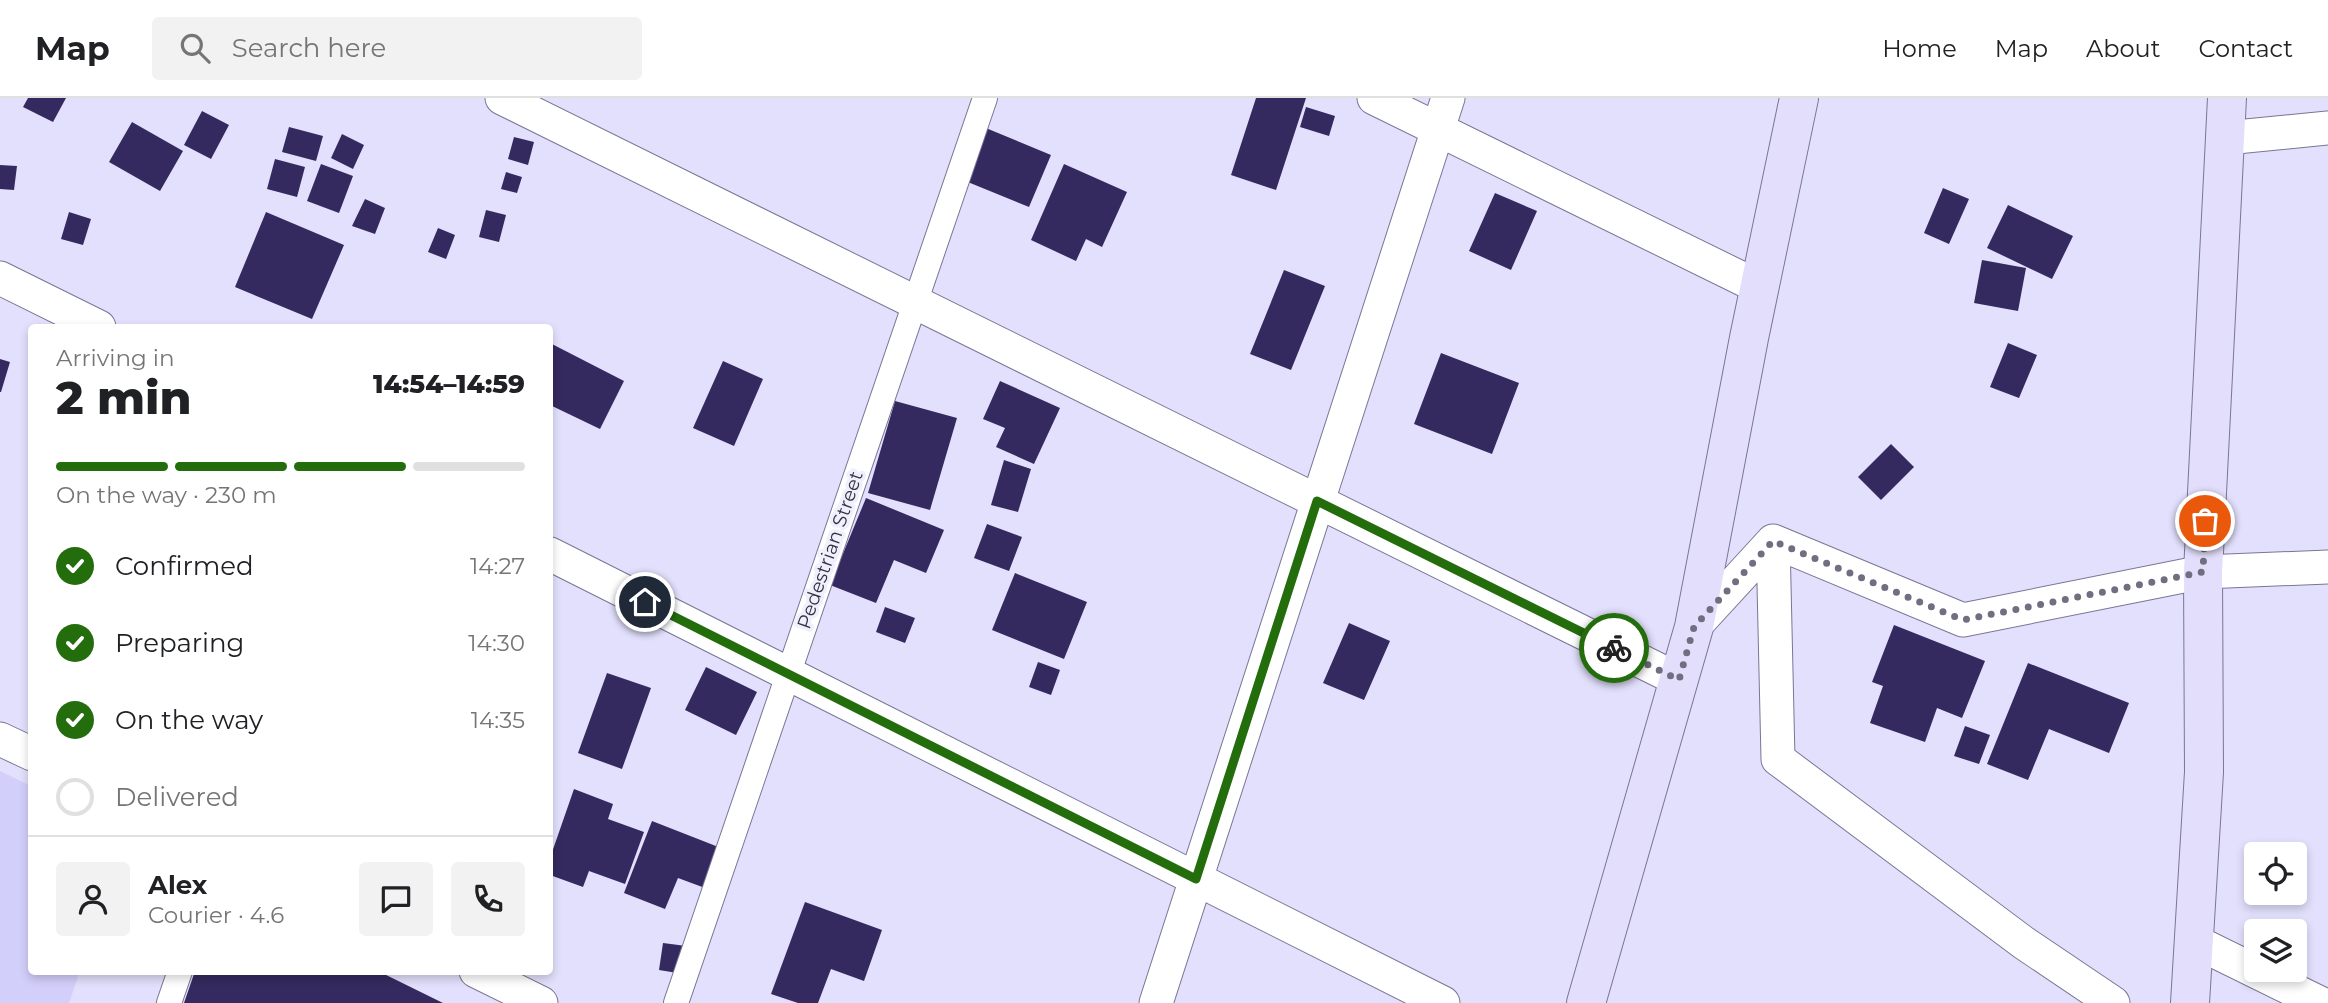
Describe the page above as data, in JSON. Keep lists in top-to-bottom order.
{
  "streets": {
    "street": ["Pedestrian Street"]
  },
  "page": {
    "header": "Map",
    "search": "Search here",
    "nav": [
      "Home",
      "Map",
      "About",
      "Contact"
    ],
    "heading": ["2 min", "Arriving in", "14:54–14:59"],
    "panel": ["Alex", "Courier · 4.6"],
    "bar": "On the way · 230 m",
    "list": [
      ["Confirmed", "14:27"],
      ["Preparing", "14:30"],
      ["On the way", "14:35"],
      "Delivered"
    ]
  }
}
